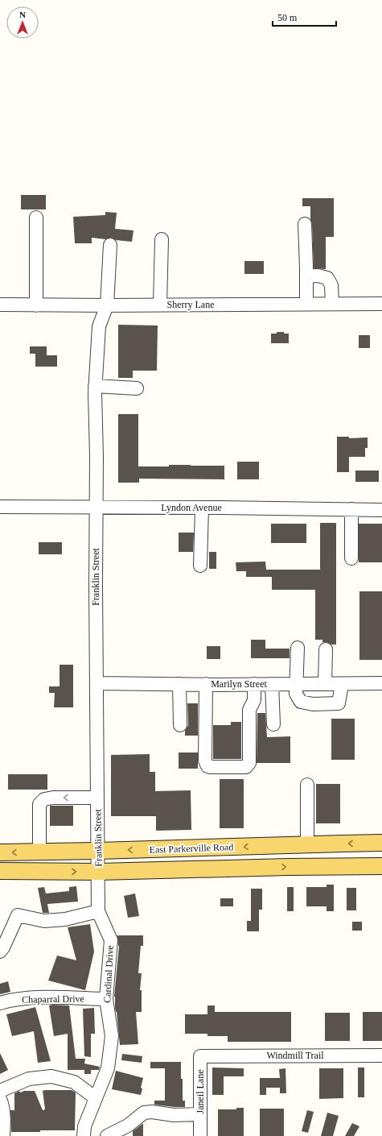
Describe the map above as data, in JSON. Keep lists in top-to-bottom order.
{
  "streets": {
    "main road": ["East Parkerville Road"],
    "street": [
      "Sherry Lane",
      "Lyndon Avenue",
      "Franklin Street",
      "Marilyn Street",
      "Cardinal Drive",
      "Chaparral Drive",
      "Windmill Trail",
      "Janeil Lane"
    ]
  },
  "crossings": [
    ["Sherry Lane", "Franklin Street"],
    ["Lyndon Avenue", "Franklin Street"],
    ["Franklin Street", "Marilyn Street"],
    ["Franklin Street", "East Parkerville Road"],
    ["Franklin Street", "Cardinal Drive"],
    ["Cardinal Drive", "Chaparral Drive"],
    ["Windmill Trail", "Janeil Lane"]
  ],
  "scale_bar": "50 m",
  "north": "top"
}
